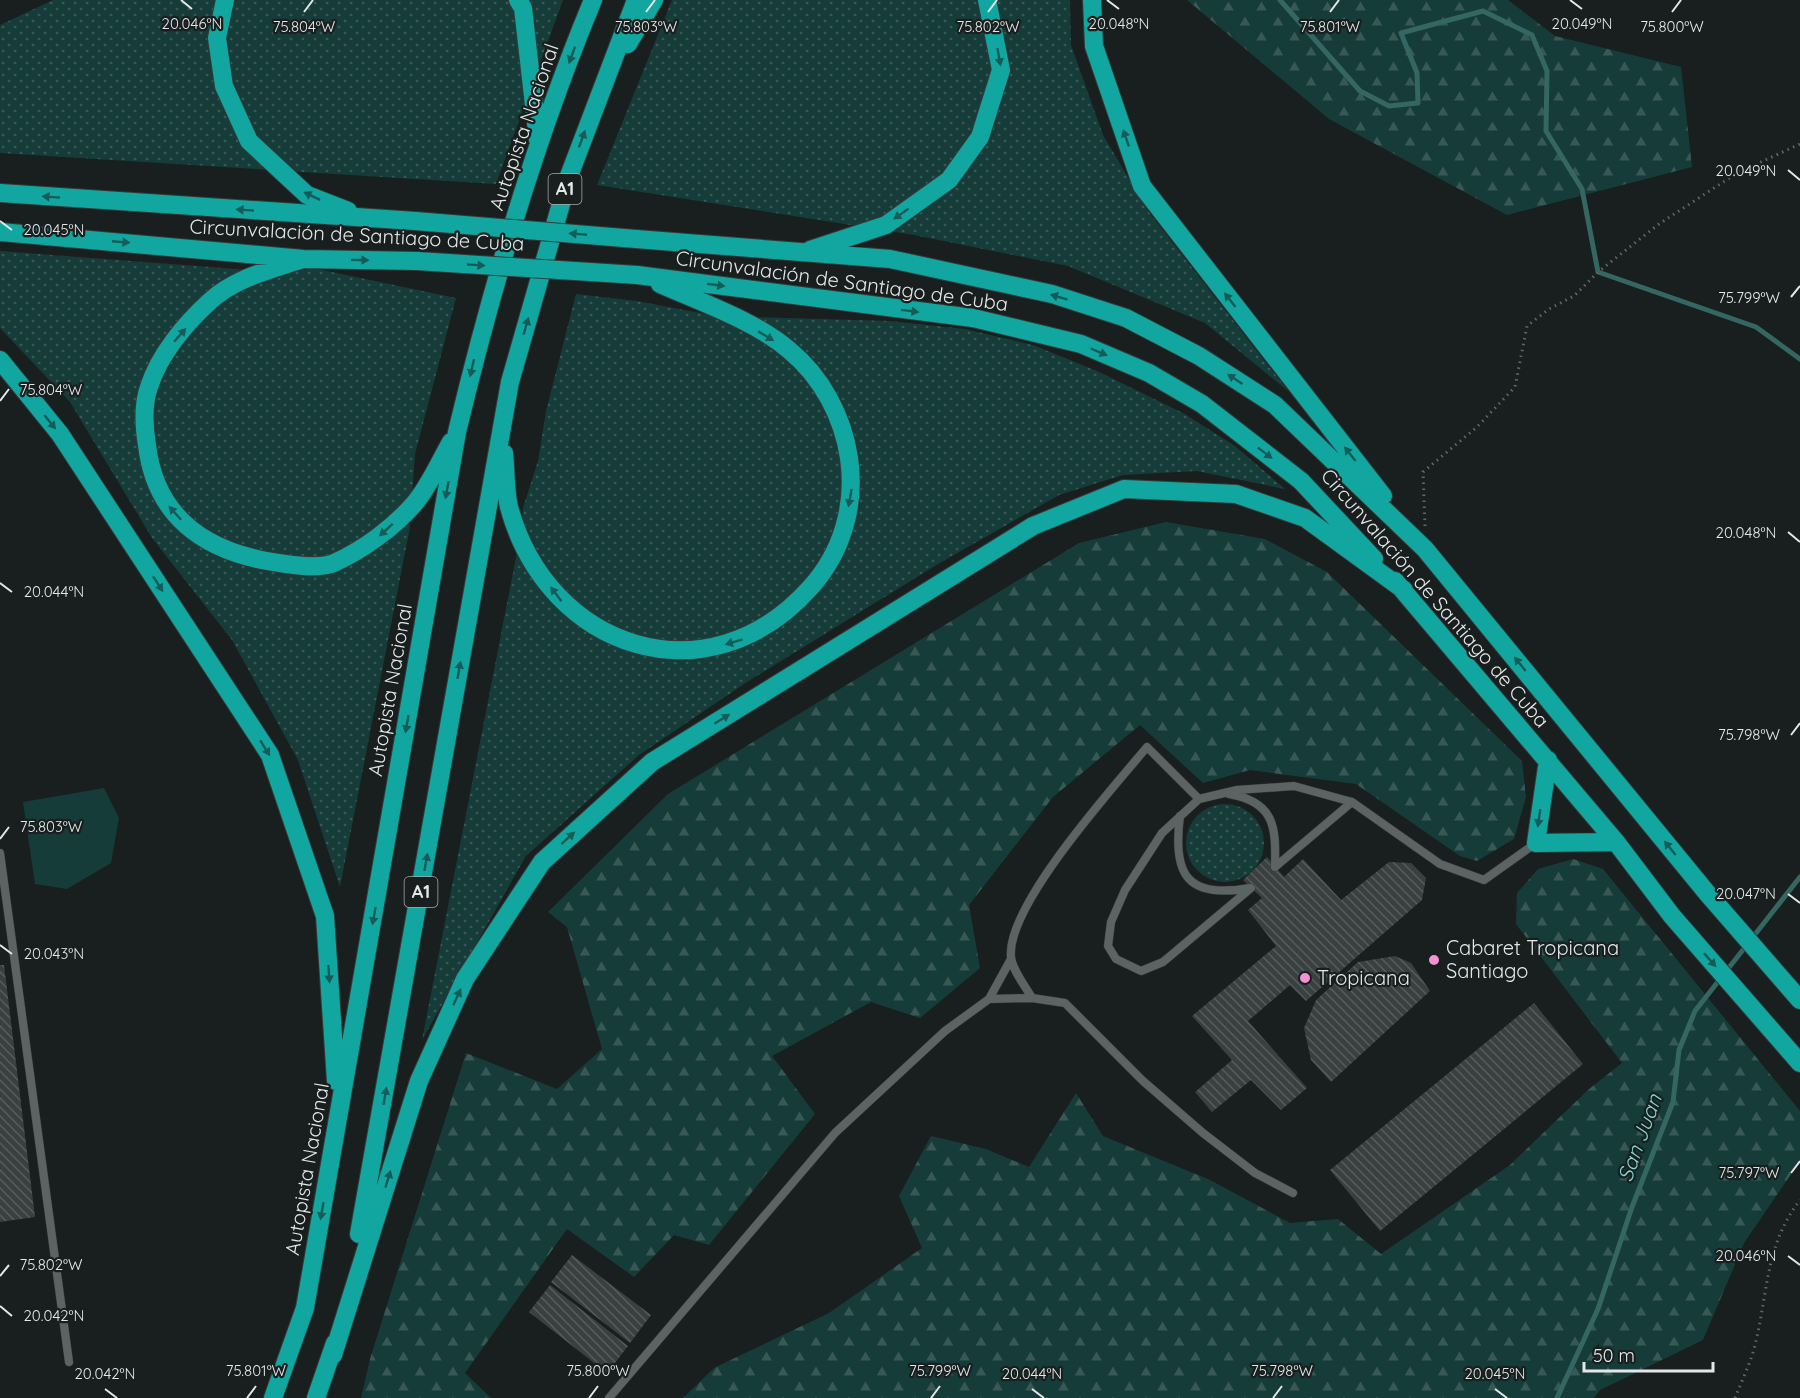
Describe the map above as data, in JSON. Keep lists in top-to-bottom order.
{
  "streets": {
    "highway": ["Autopista Nacional", "A1", "Circunvalación de Santiago de Cuba"]
  },
  "water": ["San Juan"],
  "places": ["Cabaret Tropicana Santiago", "Tropicana"],
  "scale_bar": "50 m",
  "coordinates": [
    "20.049°N",
    "20.046°N",
    "20.048°N",
    "75.804°W",
    "75.802°W",
    "75.801°W",
    "75.800°W",
    "75.803°W",
    "20.045°N",
    "75.799°W",
    "20.044°N",
    "75.798°W",
    "20.047°N",
    "20.043°N",
    "75.797°W",
    "20.042°N"
  ]
}
